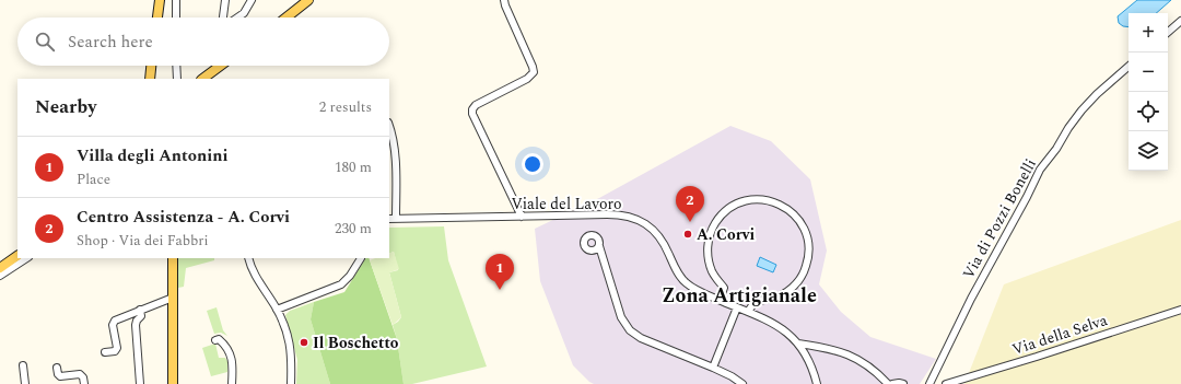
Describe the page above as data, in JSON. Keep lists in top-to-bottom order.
{
  "streets": {
    "street": ["Viale del Lavoro", "Via di Pozzi Bonelli", "Via della Selva"]
  },
  "districts": ["Zona Artigianale"],
  "places": ["A. Corvi", "Il Boschetto"],
  "page": {
    "map_buttons": ["+", "−"],
    "search": "Search here",
    "heading": ["Nearby", "2 results"],
    "list": [
      {
        "mark": "1",
        "name": "Villa degli Antonini",
        "note": "Place",
        "value": "180 m"
      },
      {
        "mark": "2",
        "name": "Centro Assistenza - A. Corvi",
        "note": "Shop · Via dei Fabbri",
        "value": "230 m"
      }
    ],
    "pins": ["2", "1"]
  }
}
